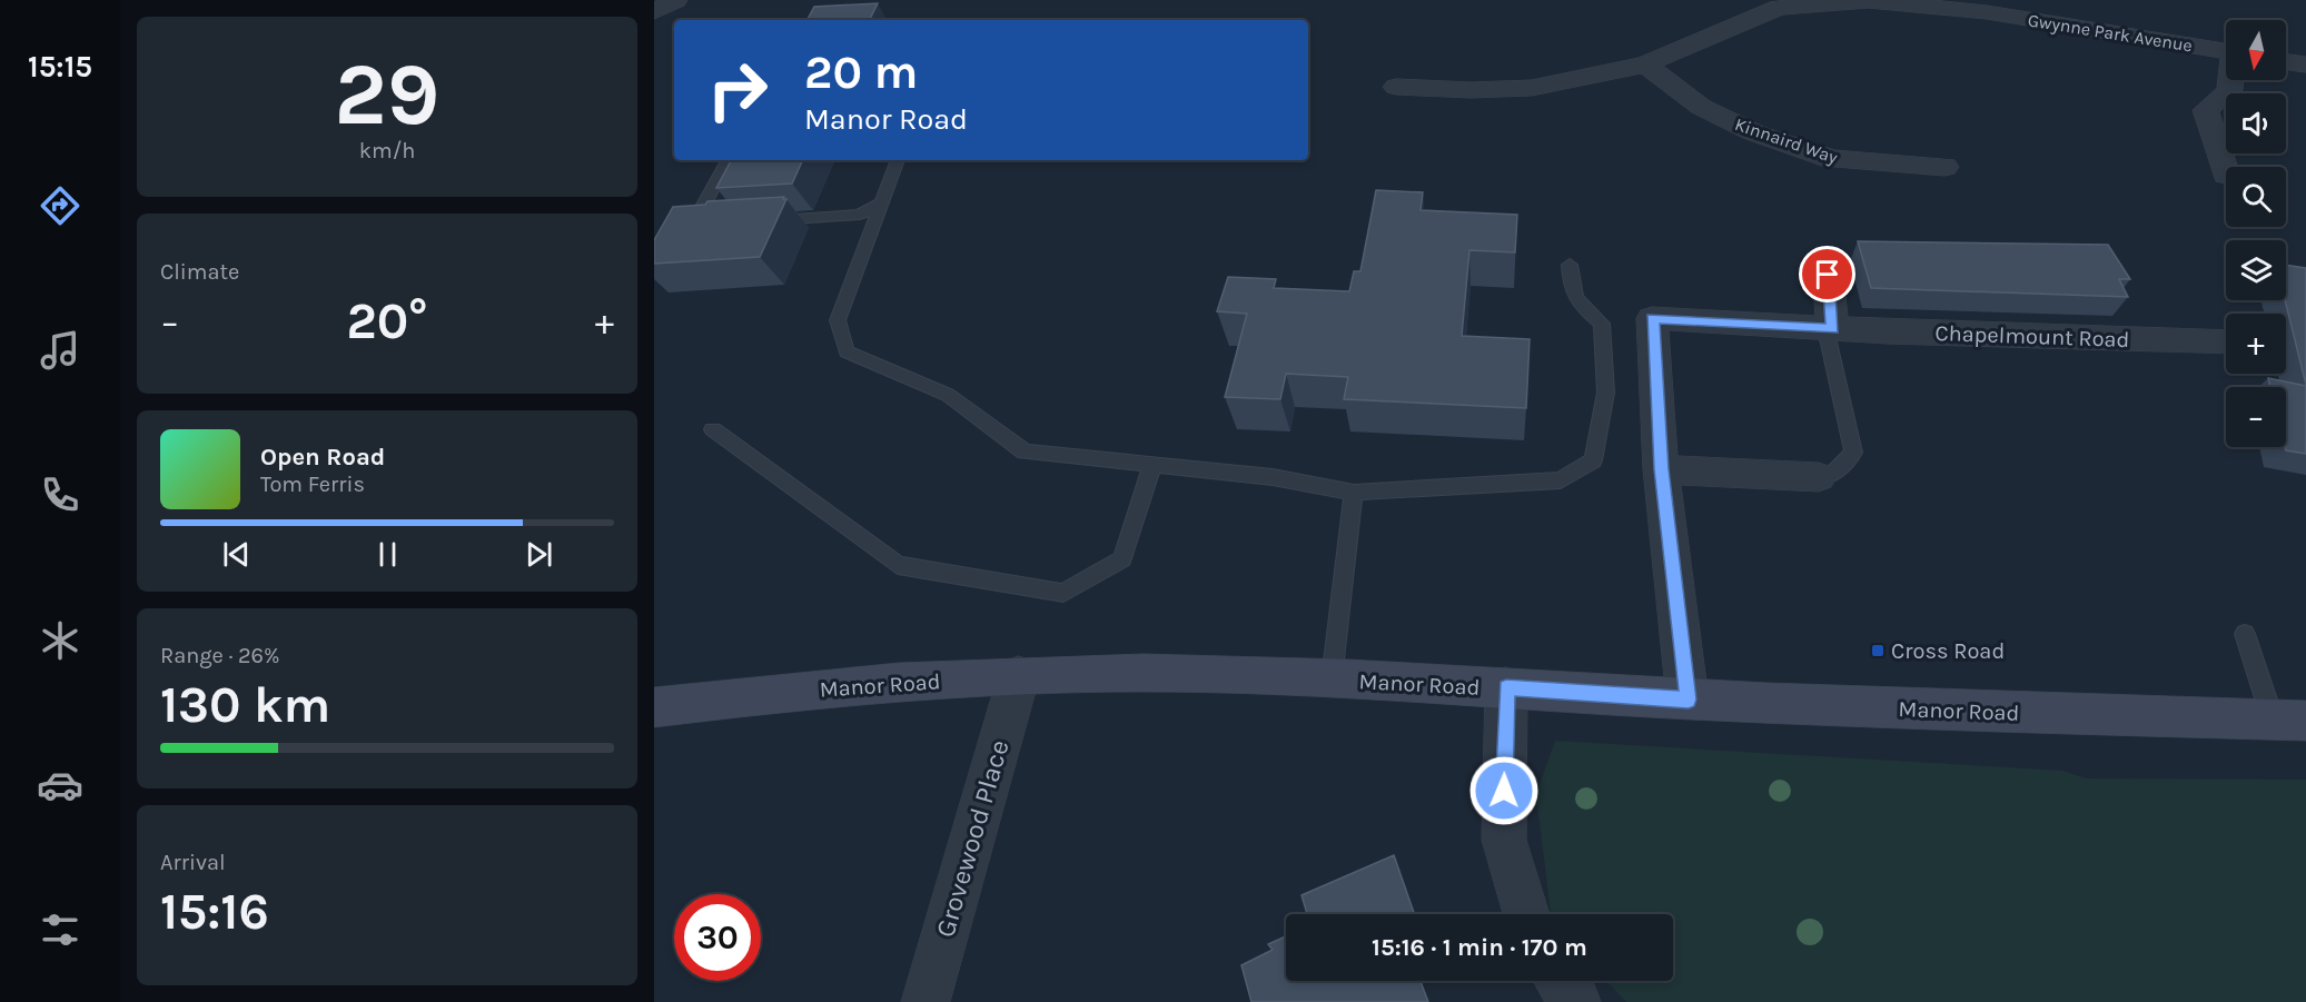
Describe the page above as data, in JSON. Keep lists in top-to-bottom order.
{
  "streets": {
    "main road": ["Manor Road"],
    "street": [
      "Gwynne Park Avenue",
      "Kinnaird Way",
      "Chapelmount Road",
      "Grovewood Place"
    ]
  },
  "crossings": [
    ["Gwynne Park Avenue", "Kinnaird Way"],
    ["Chapelmount Road", "Manor Road"],
    ["Manor Road", "Grovewood Place"]
  ],
  "places": {
    "transit": ["Cross Road"]
  },
  "north": "bottom",
  "page": {
    "tabs": "15:15",
    "tile": [
      ["29", "km/h"],
      "Climate",
      ["Range · 26%", "130 km"],
      ["Arrival", "15:16"]
    ],
    "map_buttons": ["+", "−"],
    "turn": ["20 m", "Manor Road"],
    "heat": ["−", "20°", "+"],
    "song": ["Open Road", "Tom Ferris"],
    "limit": "30",
    "trip": "15:16 · 1 min · 170 m"
  }
}
